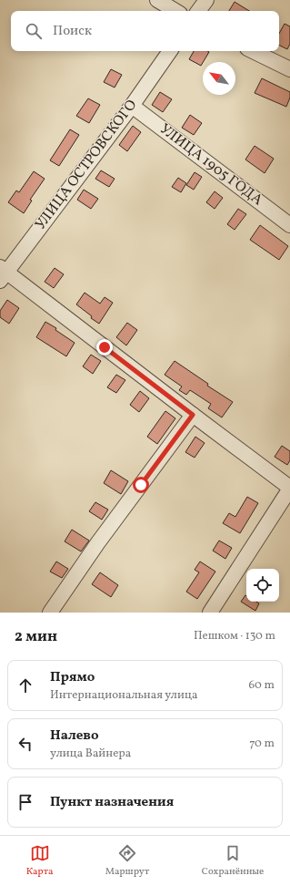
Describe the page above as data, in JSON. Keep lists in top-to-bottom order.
{
  "streets": {
    "street": ["УЛИЦА ОСТРОВСКОГО", "УЛИЦА 1905 ГОДА"]
  },
  "crossings": [
    ["УЛИЦА ОСТРОВСКОГО", "УЛИЦА 1905 ГОДА"]
  ],
  "north": "top left",
  "page": {
    "search": "Поиск",
    "heading": ["2 мин", "Пешком · 130 m"],
    "list": [
      ["Прямо", "Интернациональная улица", "60 m"],
      ["Налево", "улица Вайнера", "70 m"],
      "Пункт назначения"
    ],
    "nav": ["Карта", "Маршрут", "Сохранённые"]
  }
}
